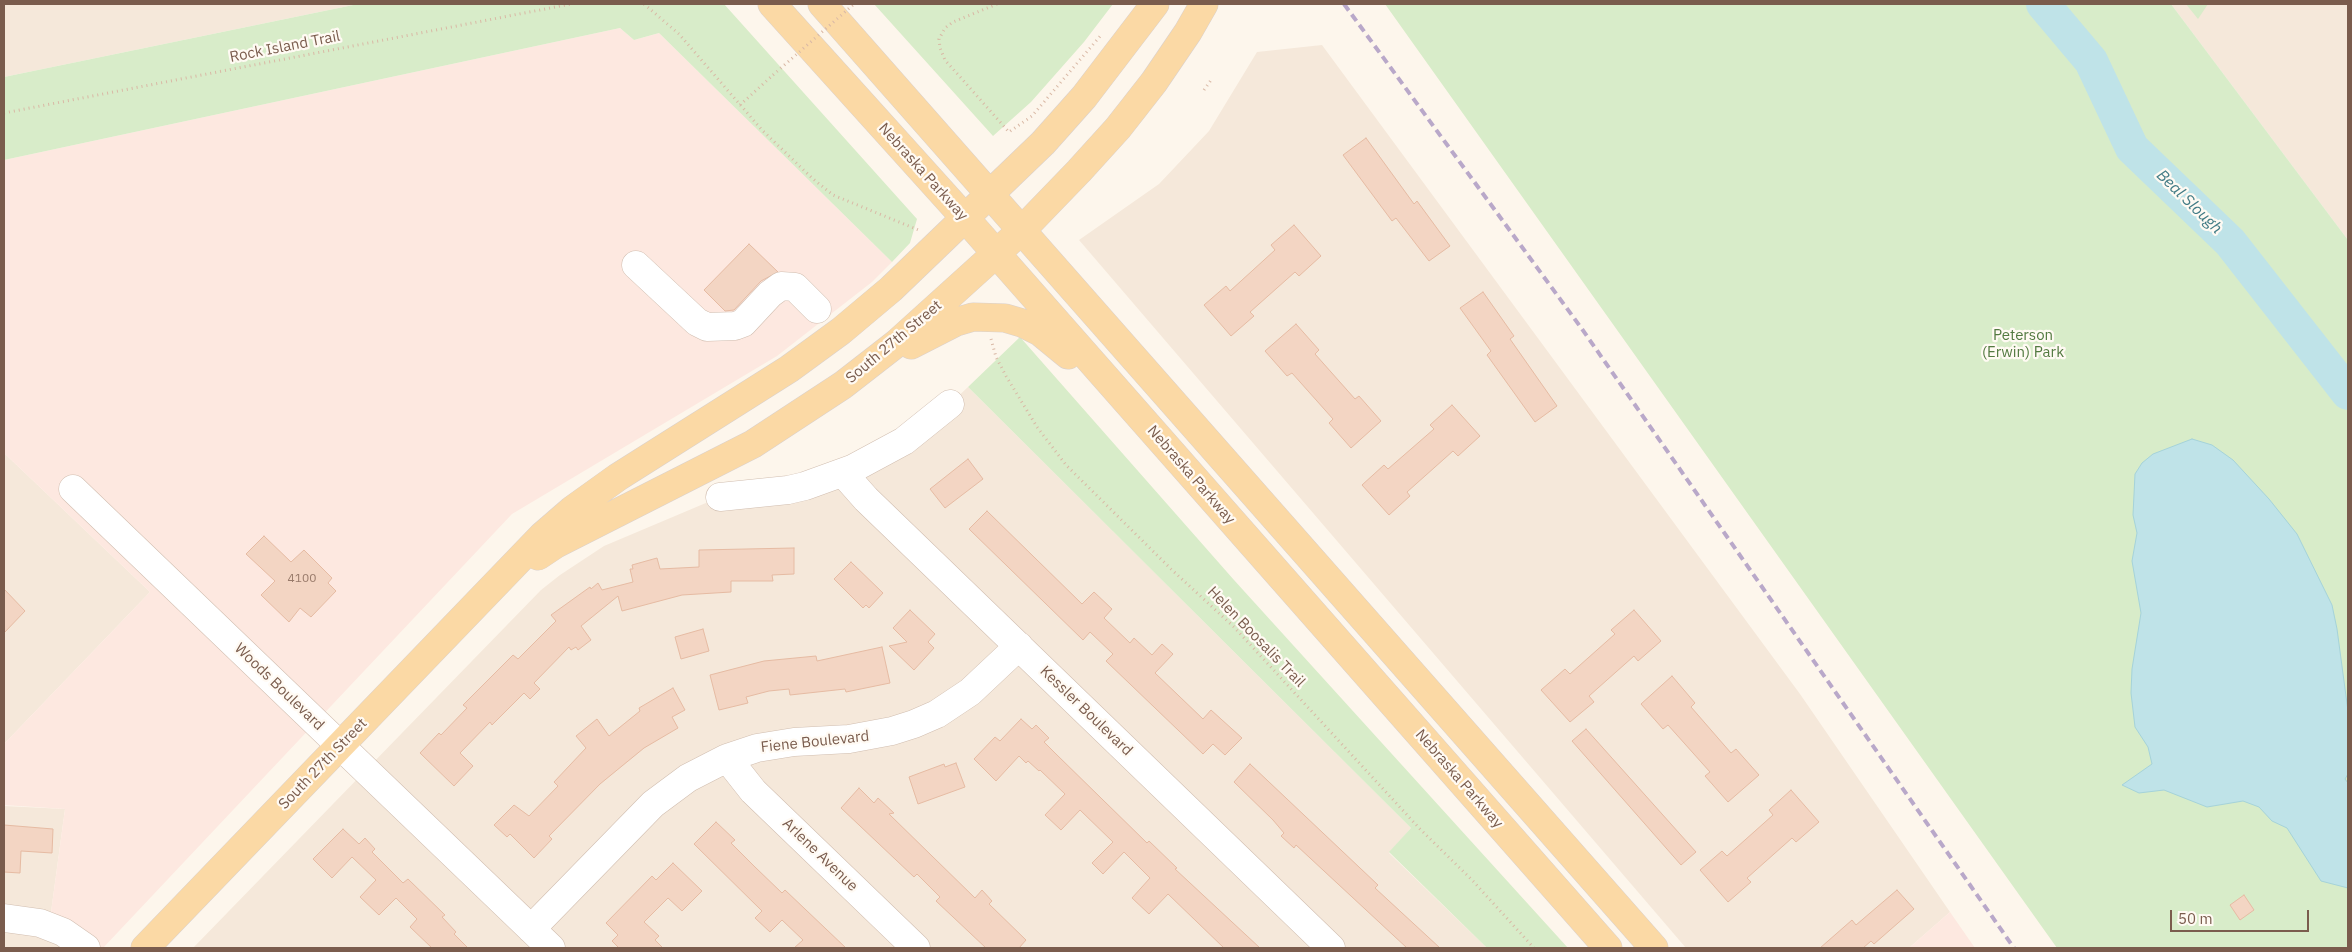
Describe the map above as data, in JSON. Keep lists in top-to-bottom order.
{
  "streets": {
    "main road": ["Nebraska Parkway", "South 27th Street"],
    "street": [
      "Woods Boulevard",
      "Kessler Boulevard",
      "Fiene Boulevard",
      "Arlene Avenue"
    ],
    "path": ["Rock Island Trail", "Helen Boosalis Trail"]
  },
  "crossings": [
    ["Nebraska Parkway", "South 27th Street"],
    ["South 27th Street", "Woods Boulevard"],
    ["Woods Boulevard", "Fiene Boulevard"],
    ["Kessler Boulevard", "Fiene Boulevard"],
    ["Fiene Boulevard", "Arlene Avenue"]
  ],
  "water": ["Beal Slough"],
  "parks": ["Peterson (Erwin) Park"],
  "house_numbers": ["4100"],
  "scale_bar": "50 m"
}
